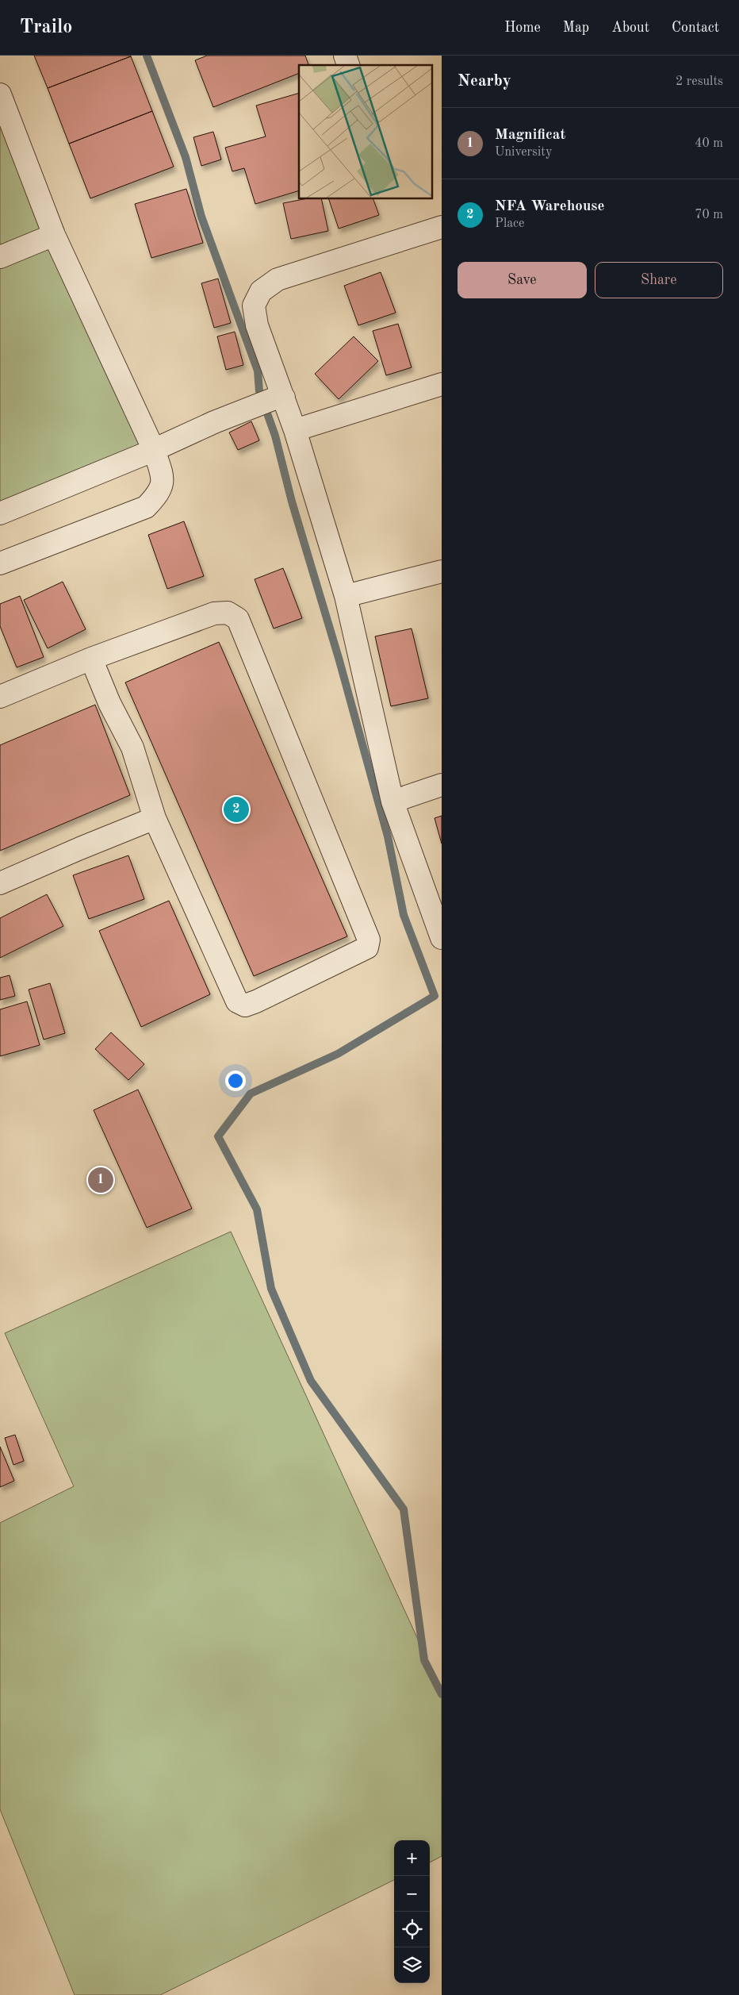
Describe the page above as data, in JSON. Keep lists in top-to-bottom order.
{
  "page": {
    "header": "Trailo",
    "nav": [
      "Home",
      "Map",
      "About",
      "Contact"
    ],
    "heading": ["Nearby", "2 results"],
    "list": [
      {
        "mark": "1",
        "name": "Magnificat",
        "note": "University",
        "value": "40 m"
      },
      {
        "mark": "2",
        "name": "NFA Warehouse",
        "note": "Place",
        "value": "70 m"
      }
    ],
    "buttons": ["Save", "Share"],
    "pins": ["2", "1"],
    "map_buttons": ["+", "−"]
  }
}
